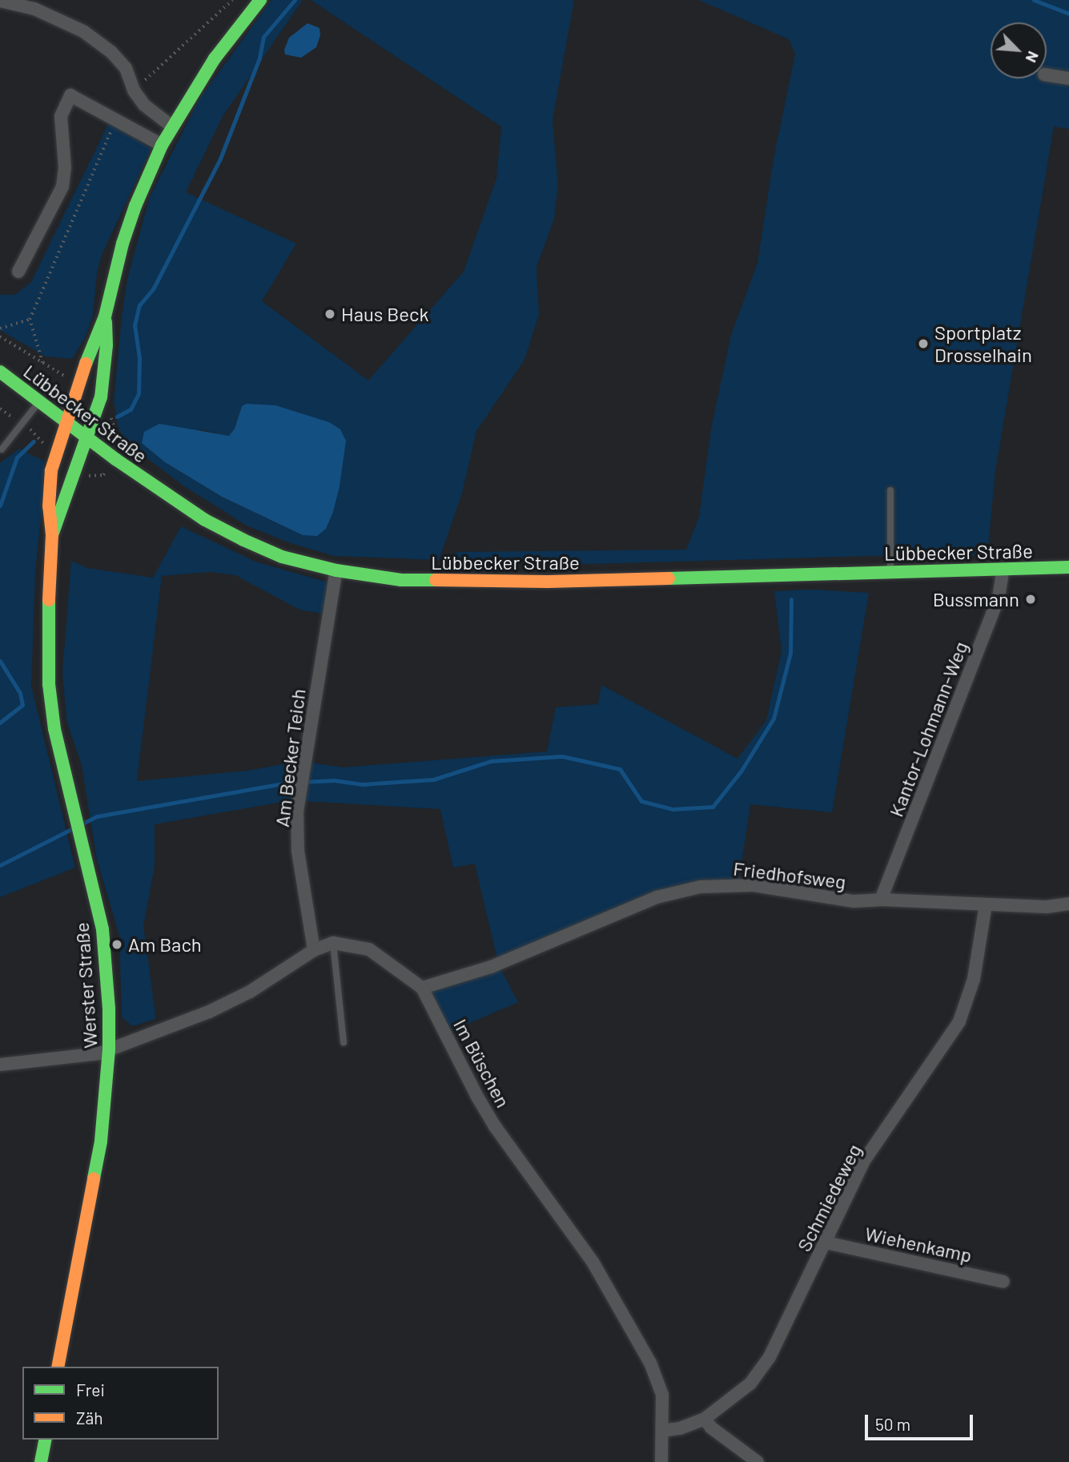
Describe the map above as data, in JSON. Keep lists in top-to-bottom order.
{
  "streets": {
    "main road": ["Lübbecker Straße", "Werster Straße"],
    "street": [
      "Kantor-Lohmann-Weg",
      "Am Becker Teich",
      "Friedhofsweg",
      "Im Büschen",
      "Schmiedeweg",
      "Wiehenkamp"
    ]
  },
  "crossings": [
    ["Lübbecker Straße", "Kantor-Lohmann-Weg"],
    ["Lübbecker Straße", "Am Becker Teich"],
    ["Lübbecker Straße", "Werster Straße"],
    ["Kantor-Lohmann-Weg", "Friedhofsweg"],
    ["Friedhofsweg", "Im Büschen"],
    ["Friedhofsweg", "Schmiedeweg"],
    ["Im Büschen", "Schmiedeweg"],
    ["Schmiedeweg", "Wiehenkamp"]
  ],
  "places": [
    "Haus Beck",
    "Sportplatz Drosselhain",
    "Bussmann",
    "Am Bach"
  ],
  "legend": ["Frei", "Zäh"],
  "scale_bar": "50 m",
  "north": "bottom right"
}
